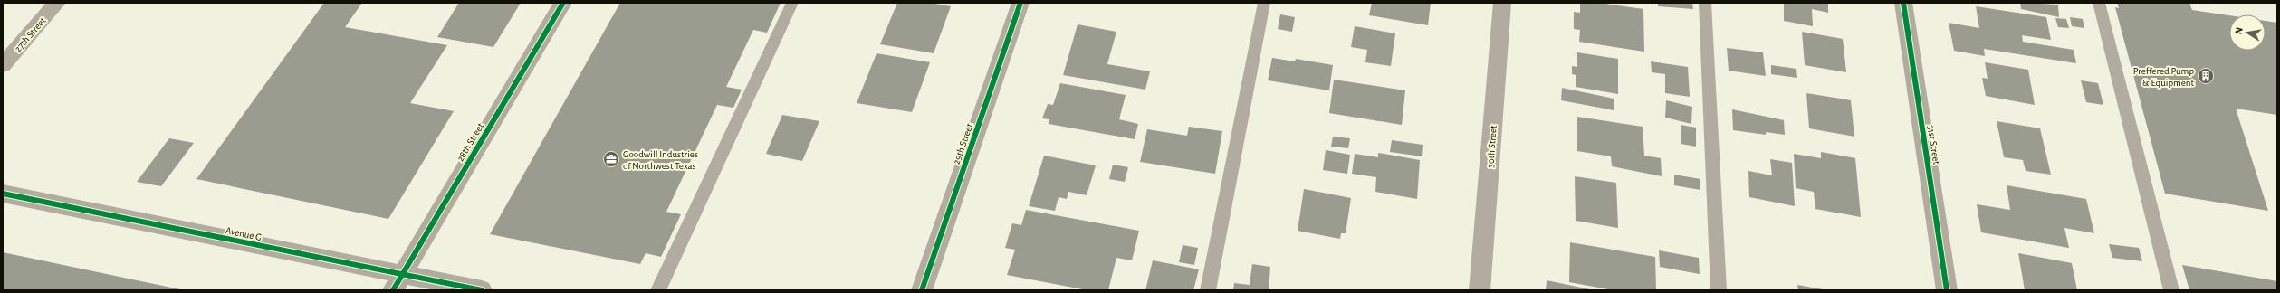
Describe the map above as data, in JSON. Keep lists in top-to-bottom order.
{
  "streets": {
    "street": [
      "27th Street",
      "28th Street",
      "29th Street",
      "31st Street",
      "30th Street",
      "Avenue G"
    ]
  },
  "crossings": [
    ["28th Street", "Avenue G"]
  ],
  "places": {
    "building": ["Preffered Pump & Equipment"],
    "office": ["Goodwill Industries of Northwest Texas"]
  },
  "north": "left"
}
